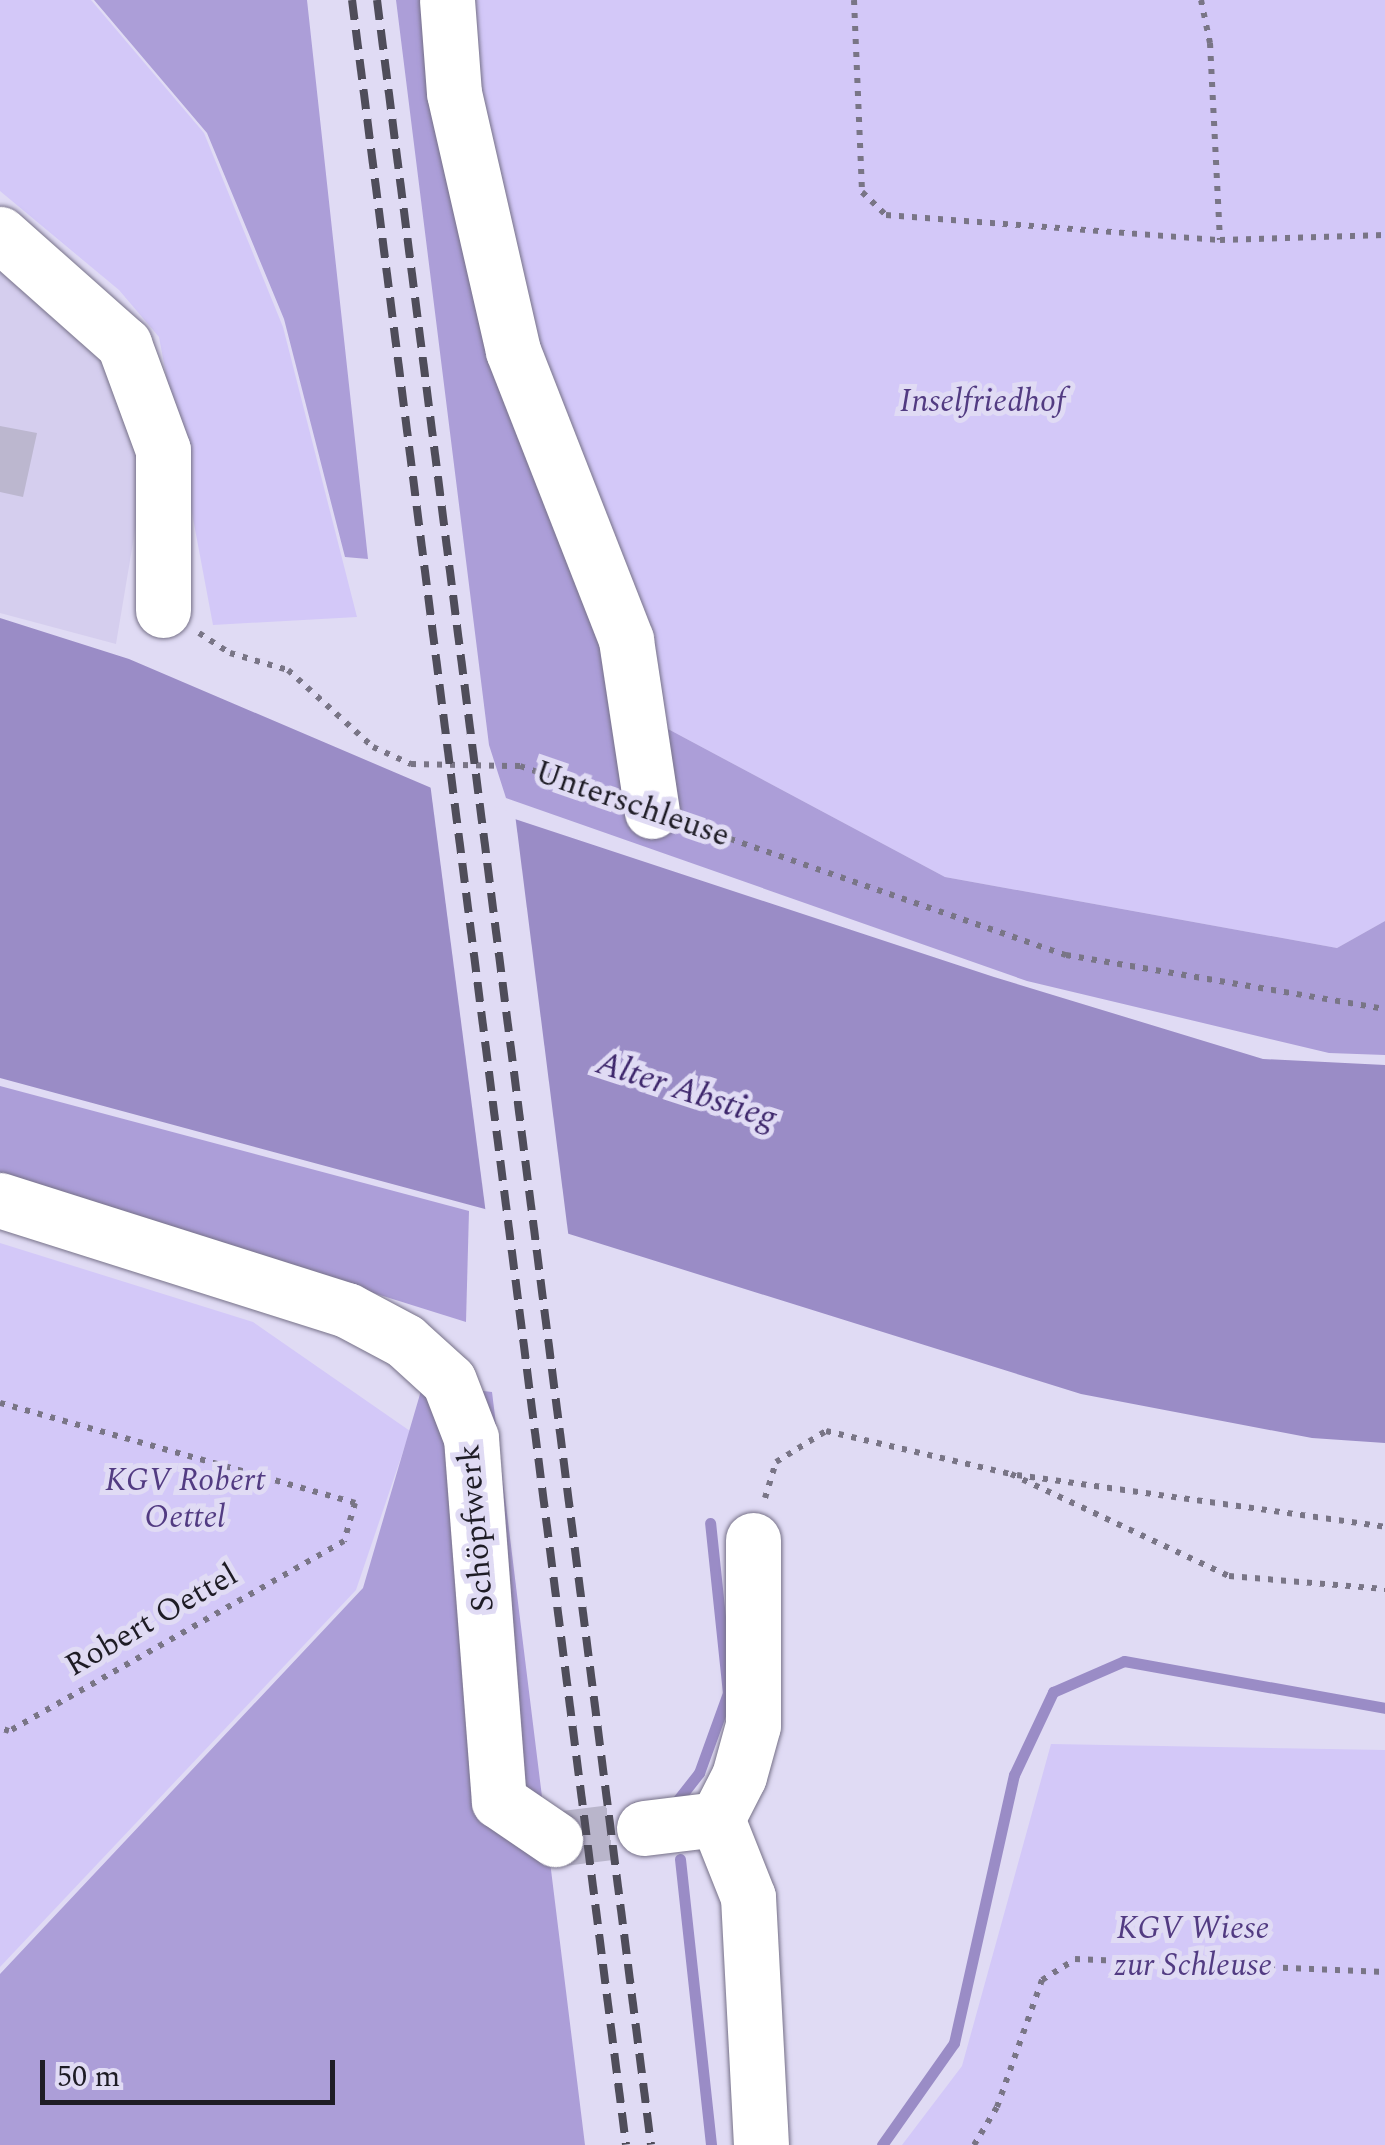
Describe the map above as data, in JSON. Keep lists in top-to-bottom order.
{
  "streets": {
    "street": ["Schöpfwerk"],
    "path": ["Unterschleuse", "Robert Oettel"]
  },
  "water": ["Alter Abstieg"],
  "parks": ["Inselfriedhof", "KGV Robert Oettel", "KGV Wiese zur Schleuse"],
  "scale_bar": "50 m"
}
